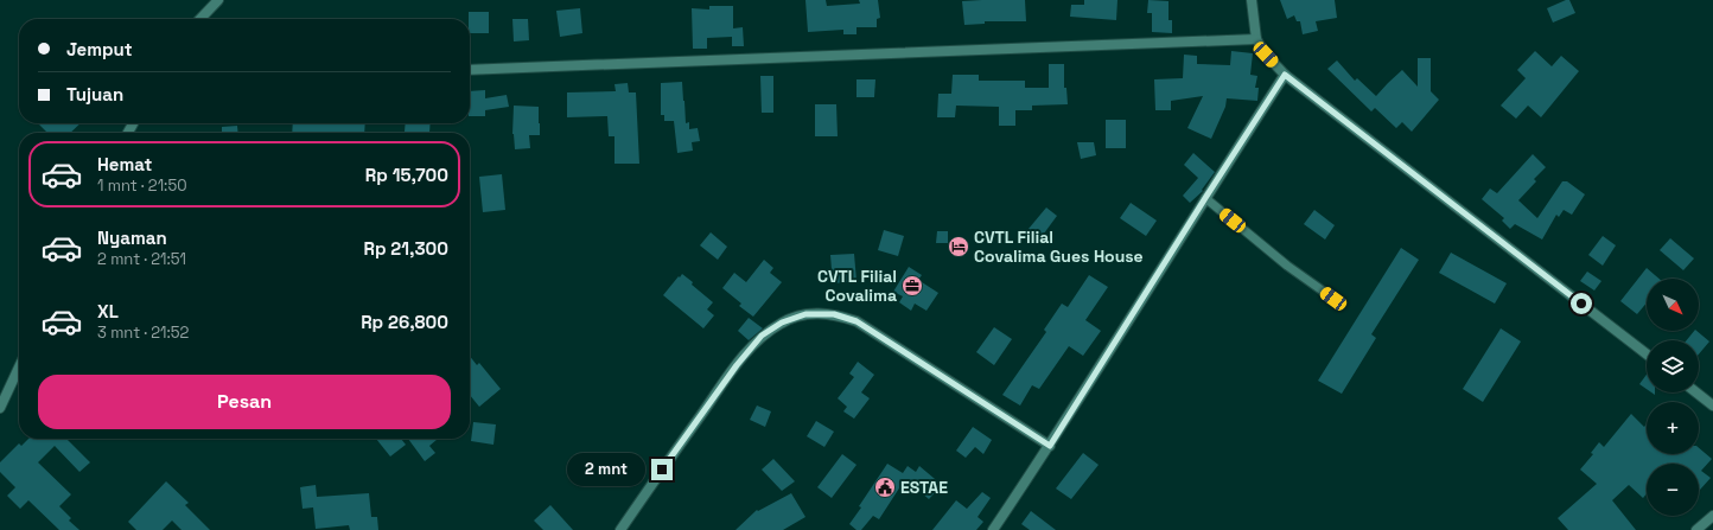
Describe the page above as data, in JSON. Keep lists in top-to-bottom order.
{
  "places": {
    "hotel": ["CVTL Filial Covalima Gues House"],
    "office": ["CVTL Filial Covalima"],
    "public building": ["ESTAE"]
  },
  "north": "bottom right",
  "page": {
    "banner": ["Jemput", "Tujuan"],
    "list": [
      {
        "name": "Hemat",
        "note": "1 mnt · 21:50",
        "value": "Rp 15,700"
      },
      {
        "name": "Nyaman",
        "note": "2 mnt · 21:51",
        "value": "Rp 21,300"
      },
      {
        "name": "XL",
        "note": "3 mnt · 21:52",
        "value": "Rp 26,800"
      }
    ],
    "map_buttons": ["+", "−"],
    "buttons": "Pesan",
    "bubble": "2 mnt"
  }
}
